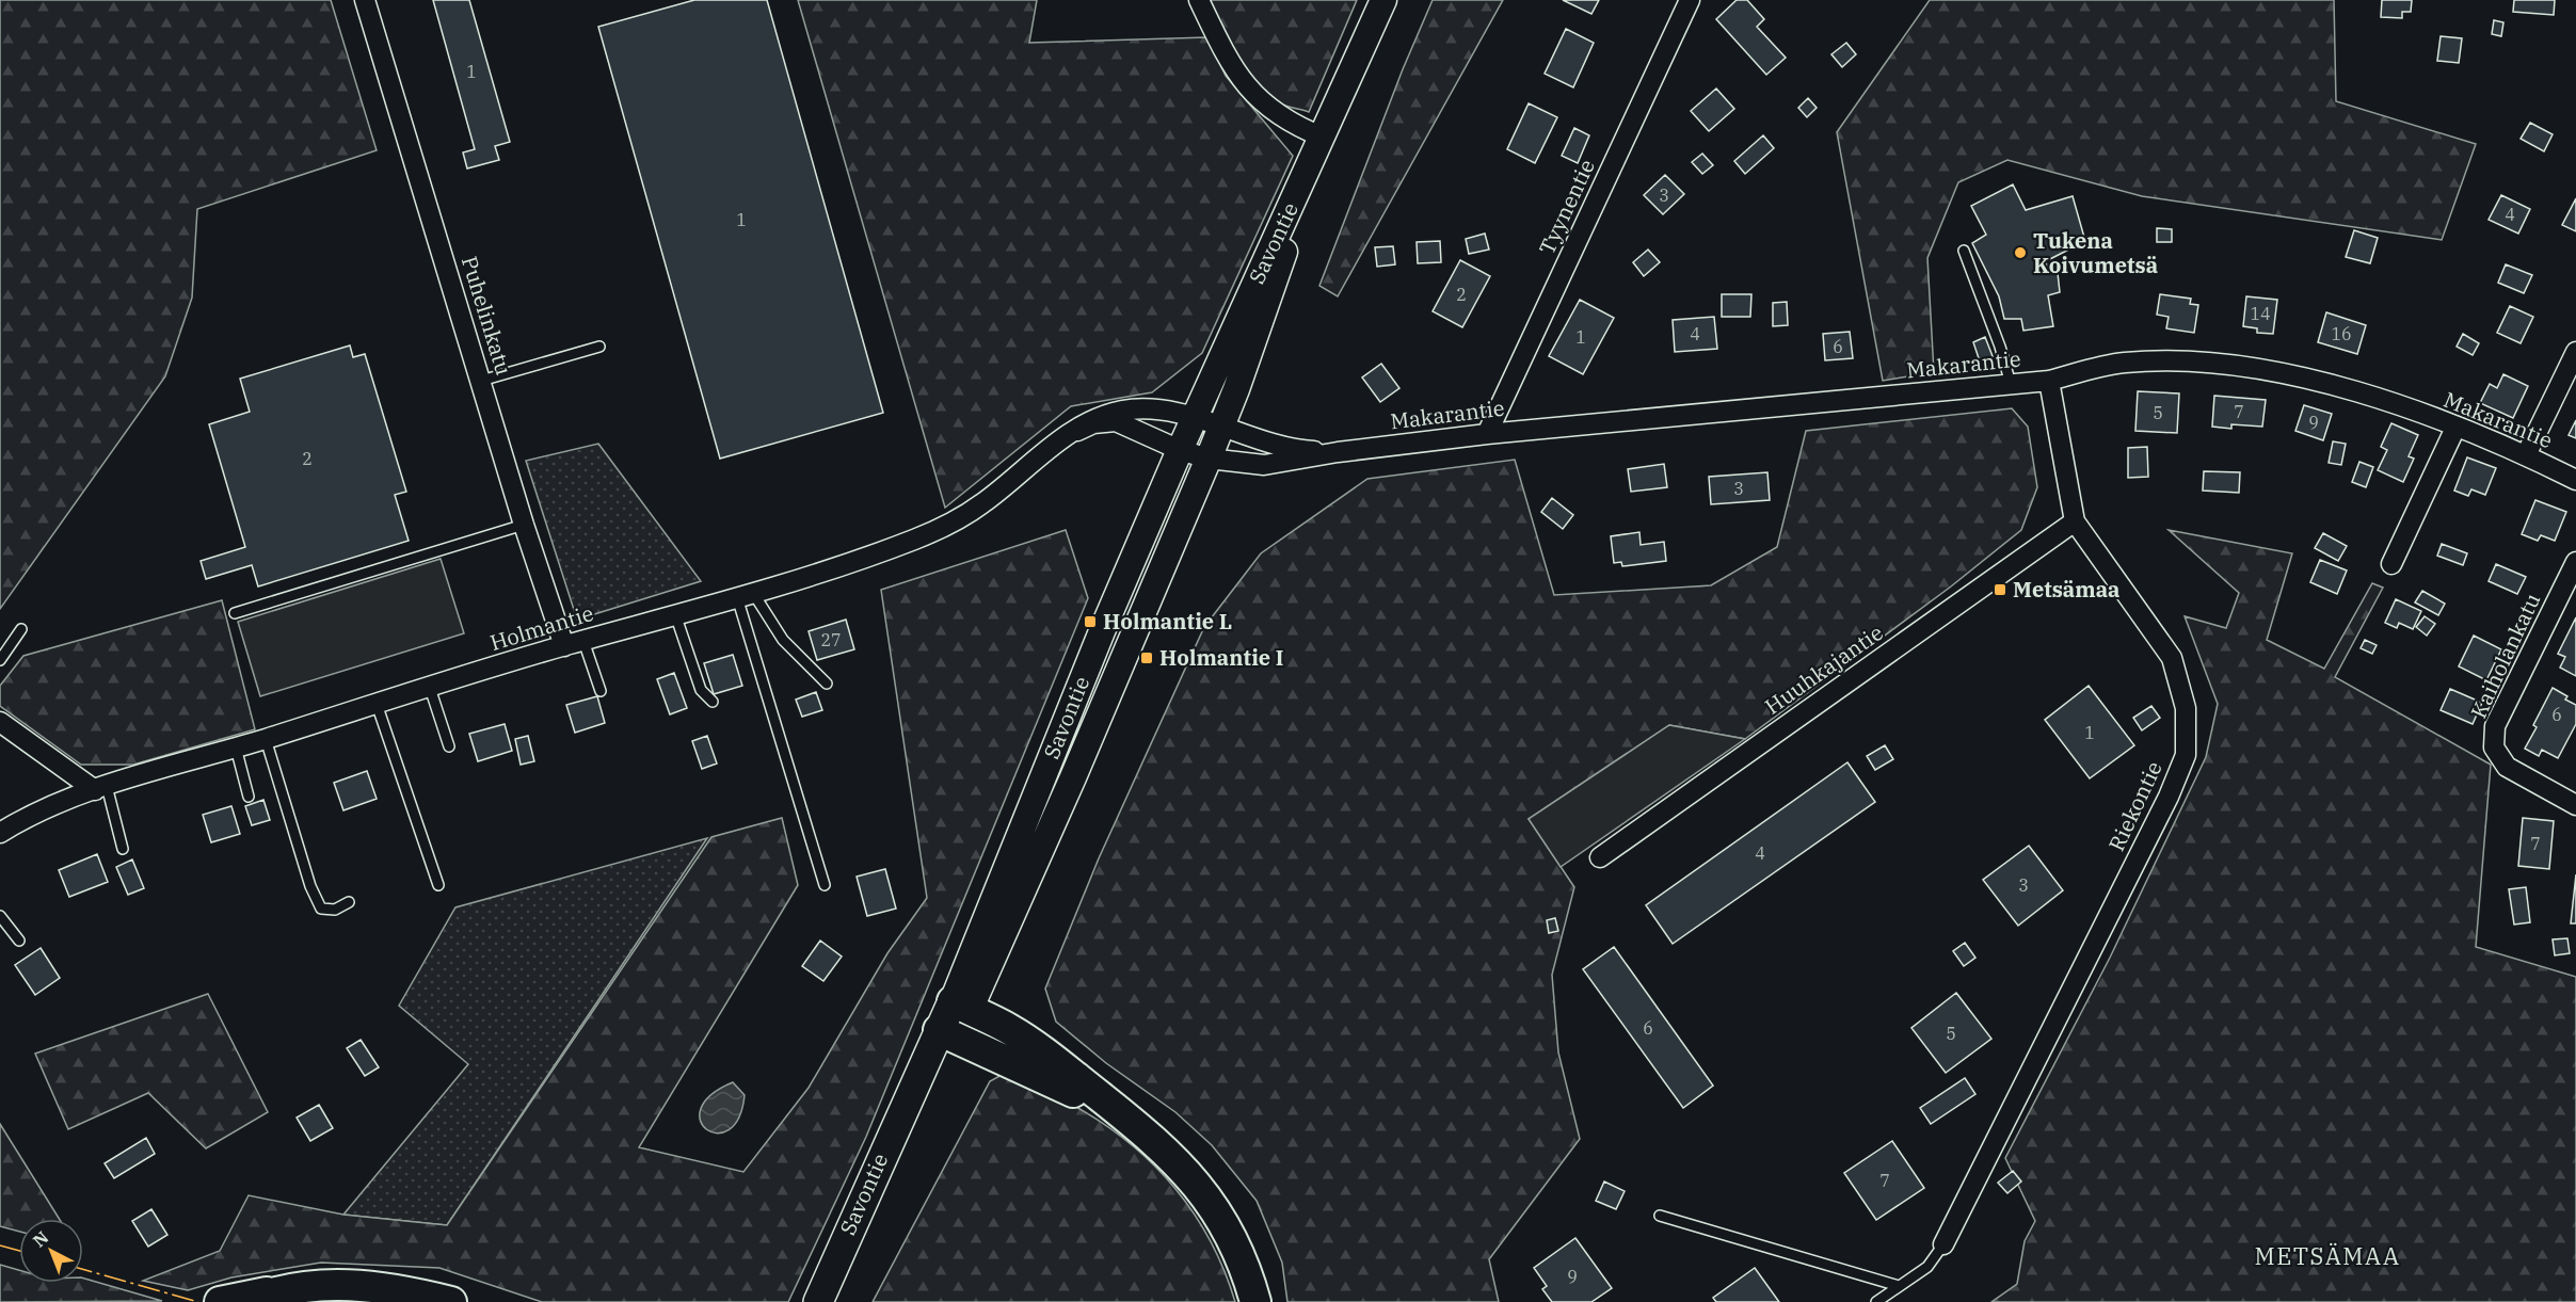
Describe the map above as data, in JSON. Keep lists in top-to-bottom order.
{
  "streets": {
    "main road": ["Savontie"],
    "street": [
      "Tyynentie",
      "Puhelinkatu",
      "Makarantie",
      "Holmantie",
      "Kaiholankatu",
      "Huuhkajantie",
      "Riekontie"
    ]
  },
  "crossings": [
    ["Tyynentie", "Makarantie"],
    ["Savontie", "Makarantie"],
    ["Savontie", "Holmantie"],
    ["Puhelinkatu", "Holmantie"],
    ["Makarantie", "Holmantie"],
    ["Makarantie", "Riekontie"],
    ["Huuhkajantie", "Riekontie"]
  ],
  "districts": ["METSÄMAA"],
  "places": {
    "other": ["Tukena Koivumetsä"],
    "transit": ["Metsämaa", "Holmantie L", "Holmantie I"]
  },
  "house_numbers": [
    "1",
    "3",
    "4",
    "1",
    "2",
    "14",
    "4",
    "16",
    "1",
    "6",
    "7",
    "5",
    "9",
    "2",
    "3",
    "27",
    "6",
    "1",
    "7",
    "4",
    "3",
    "6",
    "5",
    "7",
    "9"
  ],
  "north": "top left"
}
